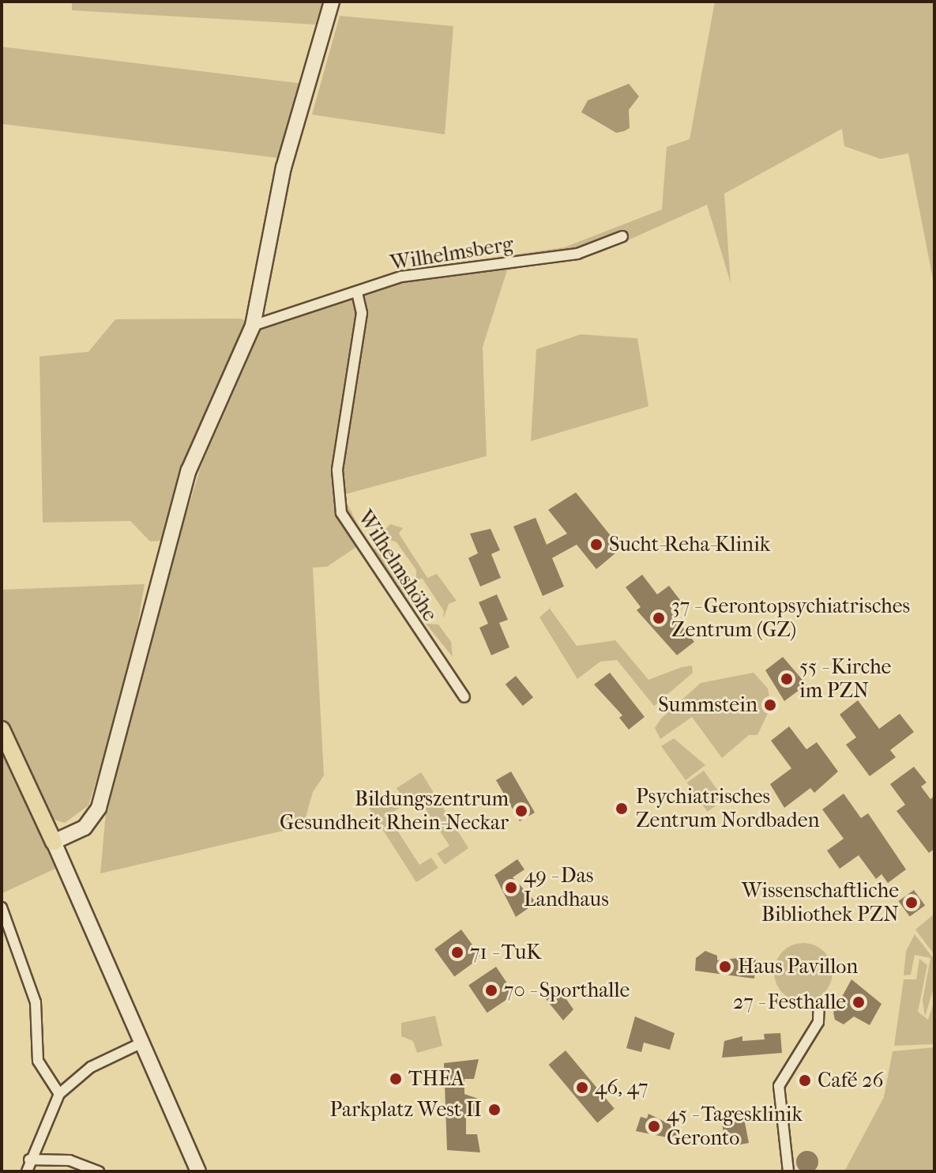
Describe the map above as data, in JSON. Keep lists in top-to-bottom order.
{
  "streets": {
    "street": ["Wilhelmsberg", "Wilhelmshöhe"]
  },
  "crossings": [
    ["Wilhelmsberg", "Wilhelmshöhe"]
  ],
  "places": [
    "Sucht-Reha-Klinik",
    "37 - Gerontopsychiatrisches Zentrum (GZ)",
    "55 - Kirche im PZN",
    "Summstein",
    "Psychiatrisches Zentrum Nordbaden",
    "Bildungszentrum Gesundheit Rhein-Neckar",
    "49 - Das Landhaus",
    "Wissenschaftliche Bibliothek PZN",
    "71 - TuK",
    "Haus Pavillon",
    "70 - Sporthalle",
    "27 - Festhalle",
    "THEA",
    "Café 26",
    "46, 47",
    "Parkplatz West II",
    "45 - Tagesklinik Geronto"
  ]
}
